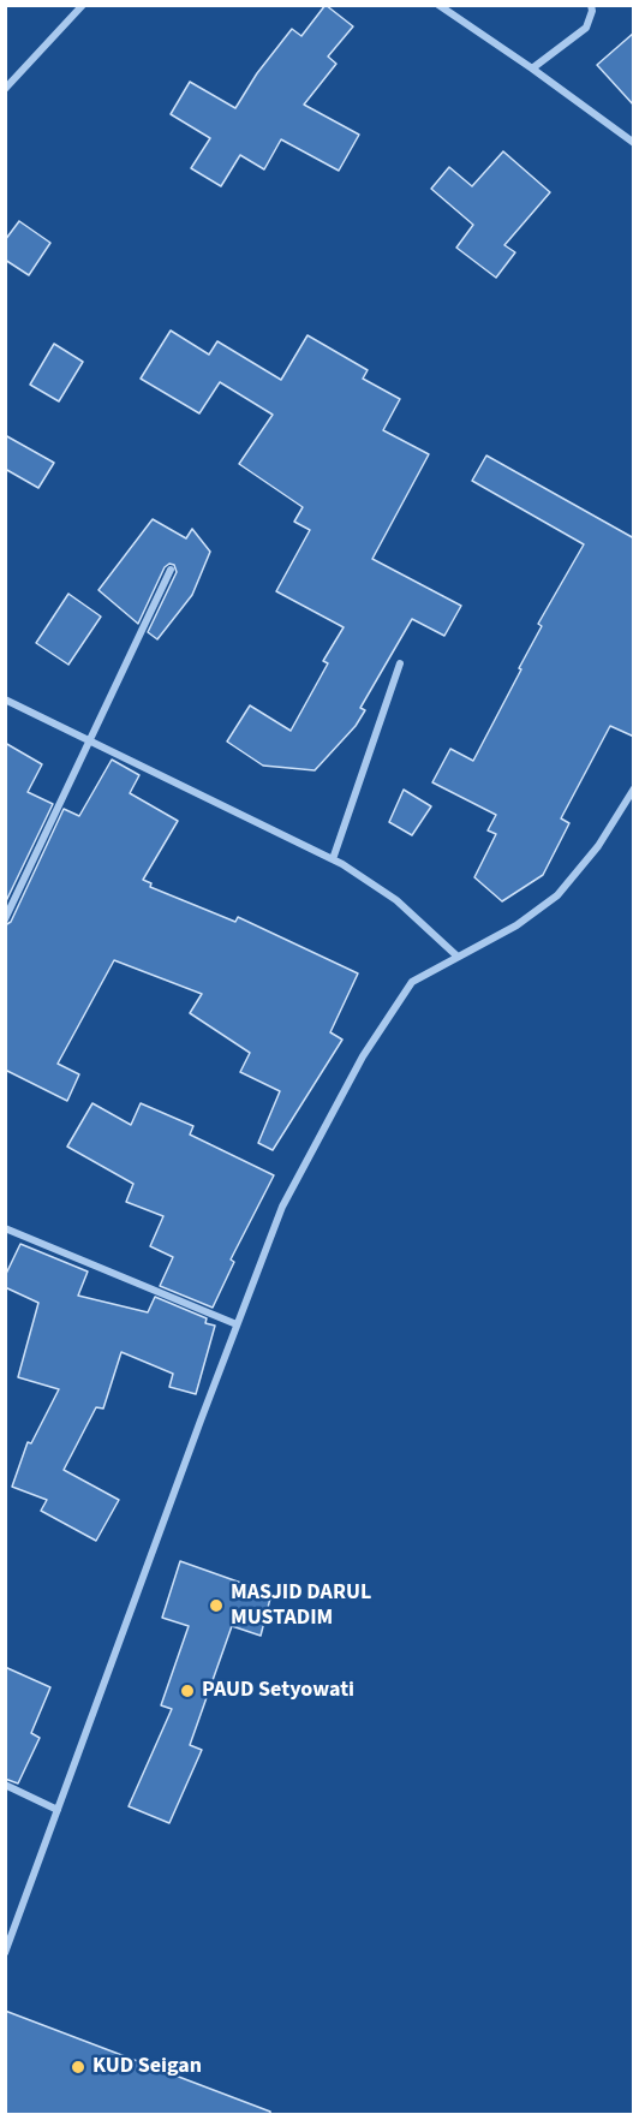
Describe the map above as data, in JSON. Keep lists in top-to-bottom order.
{
  "places": ["MASJID DARUL MUSTADIM", "PAUD Setyowati", "KUD Seigan"]
}
